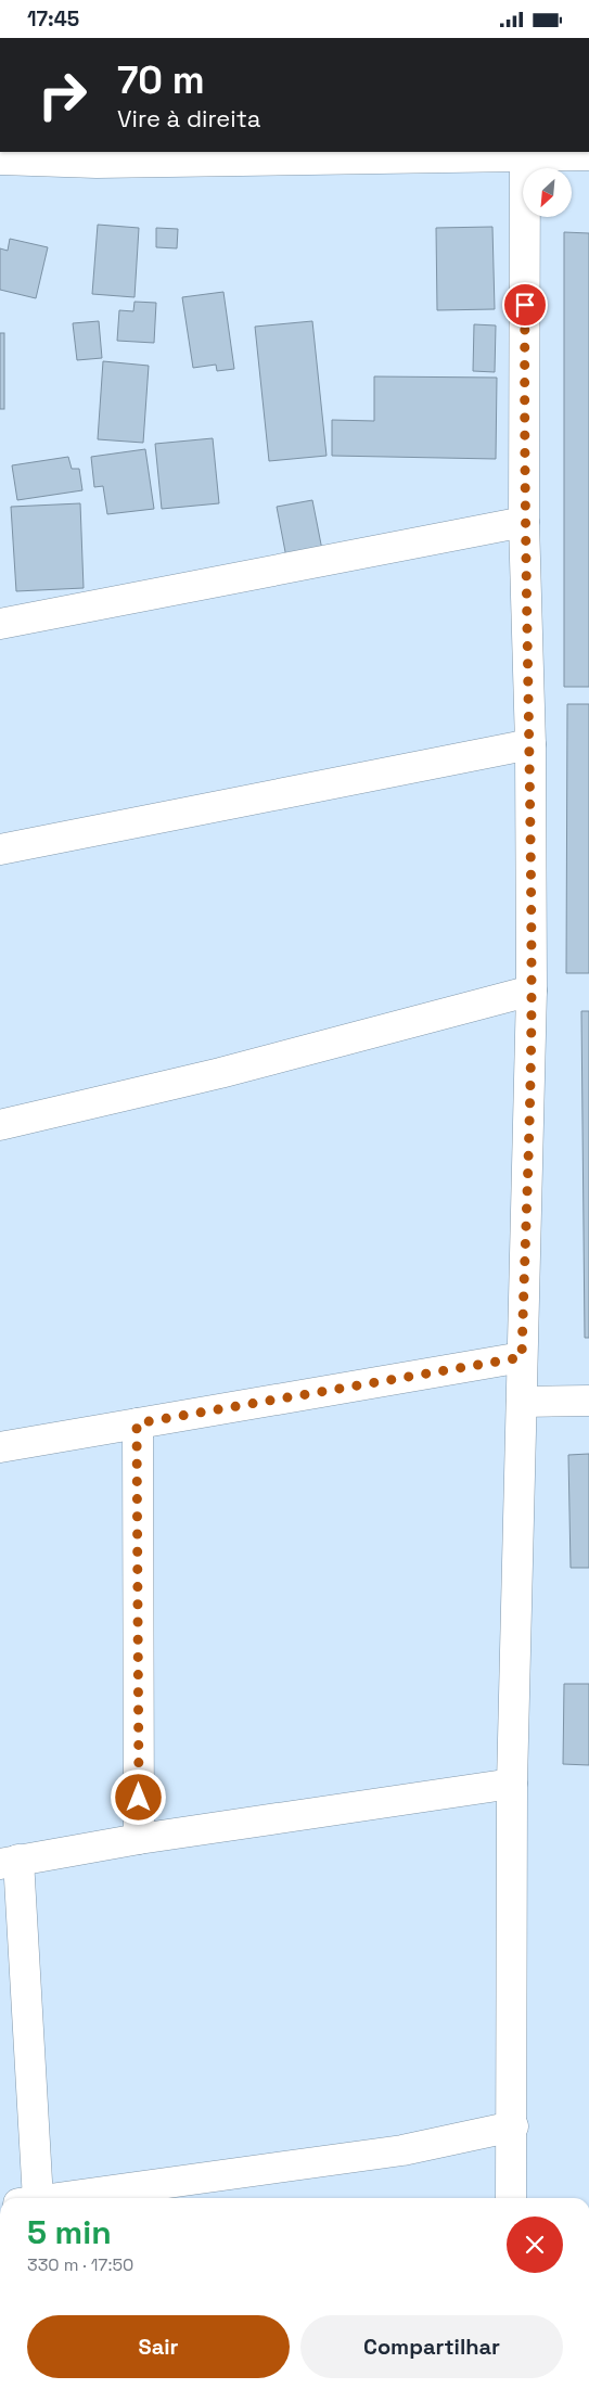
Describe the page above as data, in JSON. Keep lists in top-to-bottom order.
{
  "north": "bottom left",
  "page": {
    "status": "17:45",
    "turn": ["70 m", "Vire à direita"],
    "heading": ["5 min", "330 m · 17:50"],
    "buttons": ["Sair", "Compartilhar"]
  }
}
